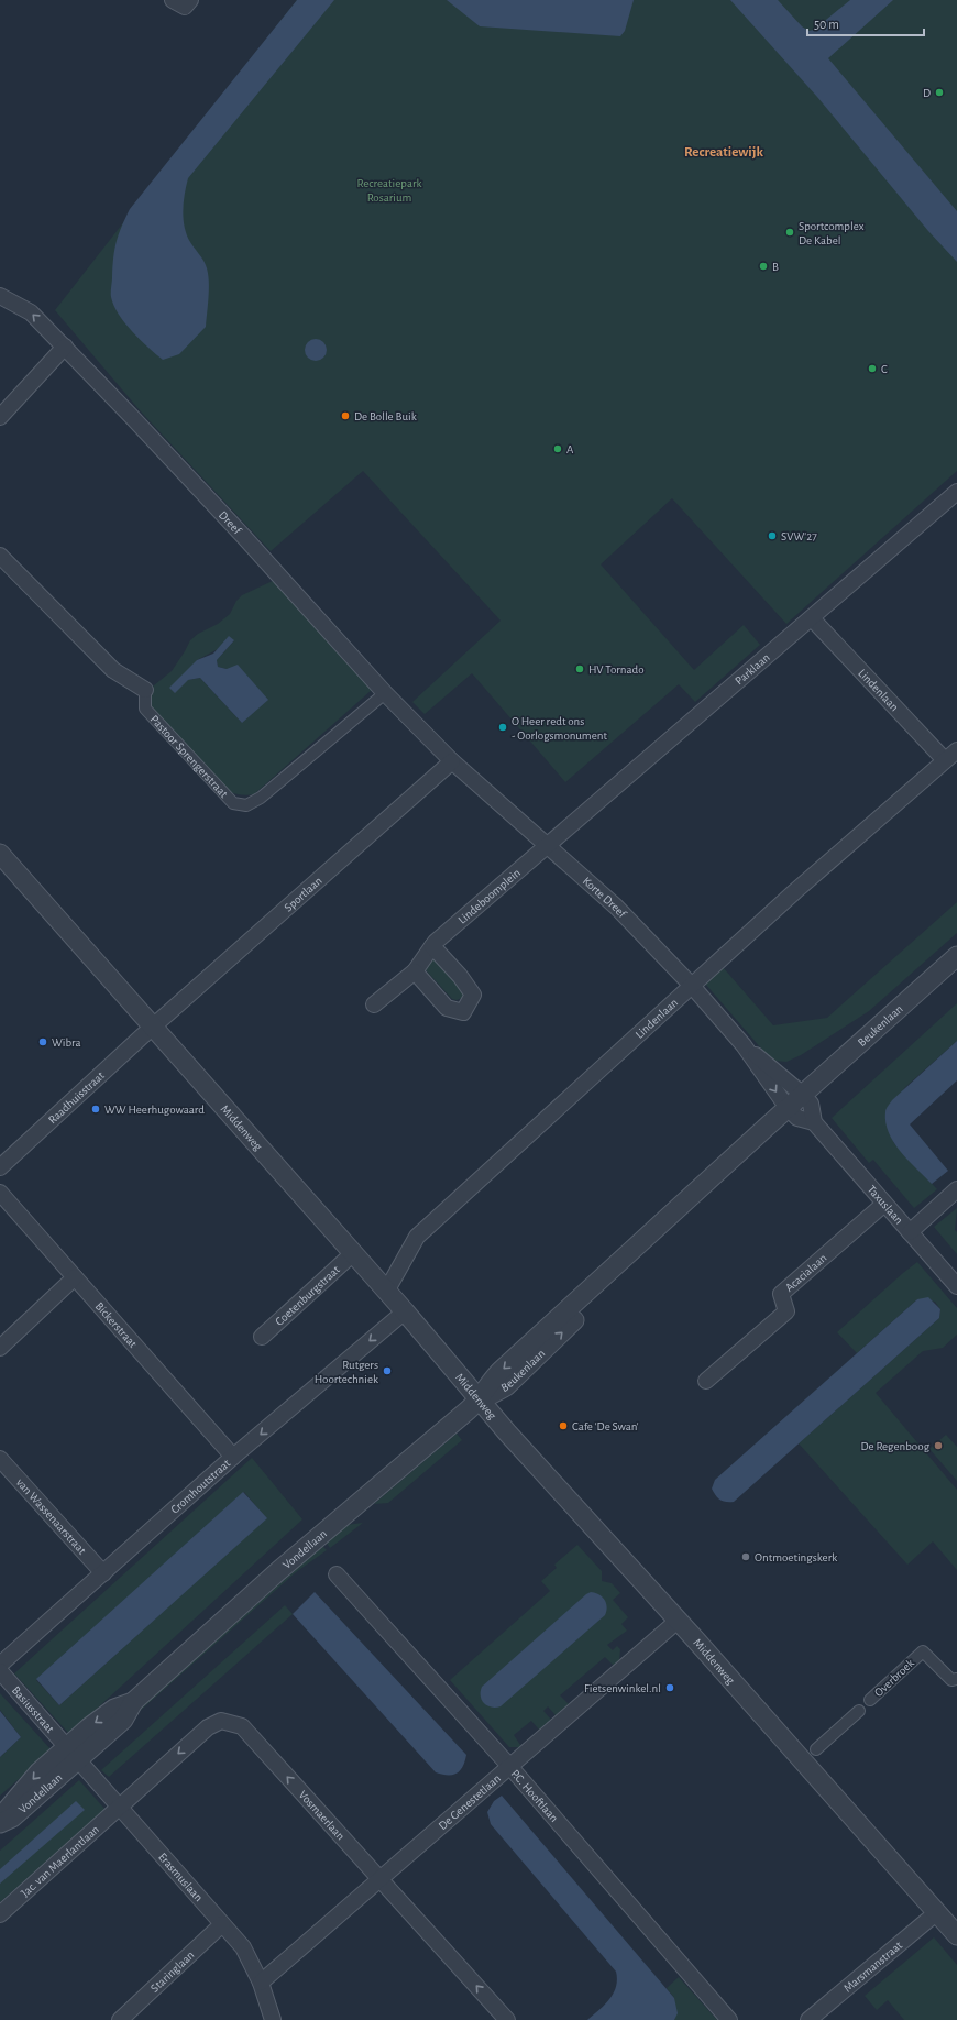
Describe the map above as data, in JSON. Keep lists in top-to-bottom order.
{
  "streets": {
    "street": [
      "Dreef",
      "Parklaan",
      "Lindenlaan",
      "Pastoor Sprengerstraat",
      "Sportlaan",
      "Lindeboomplein",
      "Korte Dreef",
      "Beukenlaan",
      "Raadhuisstraat",
      "Middenweg",
      "Taxuslaan",
      "Acacialaan",
      "Coetenburgstraat",
      "Bickerstraat",
      "Cromhoutstraat",
      "van Wassenaarstraat",
      "Vondellaan",
      "Overbroek",
      "Basiusstraat",
      "P.C. Hooftlaan",
      "De Genestetlaan",
      "Vosmaerlaan",
      "Jac. van Maerlantlaan",
      "Erasmuslaan",
      "Marsmanstraat",
      "Staringlaan"
    ]
  },
  "crossings": [
    ["Dreef", "Pastoor Sprengerstraat"],
    ["Dreef", "Sportlaan"],
    ["Dreef", "Korte Dreef"],
    ["Parklaan", "Lindenlaan"],
    ["Parklaan", "Lindeboomplein"],
    ["Parklaan", "Korte Dreef"],
    ["Lindenlaan", "Korte Dreef"],
    ["Lindenlaan", "Middenweg"],
    ["Sportlaan", "Korte Dreef"],
    ["Sportlaan", "Raadhuisstraat"],
    ["Sportlaan", "Middenweg"],
    ["Lindeboomplein", "Korte Dreef"],
    ["Korte Dreef", "Beukenlaan"],
    ["Korte Dreef", "Taxuslaan"],
    ["Beukenlaan", "Middenweg"],
    ["Beukenlaan", "Taxuslaan"],
    ["Beukenlaan", "Vondellaan"],
    ["Raadhuisstraat", "Middenweg"],
    ["Middenweg", "Coetenburgstraat"],
    ["Middenweg", "Cromhoutstraat"],
    ["Middenweg", "Vondellaan"],
    ["Middenweg", "De Genestetlaan"],
    ["Middenweg", "Marsmanstraat"],
    ["Taxuslaan", "Acacialaan"],
    ["Bickerstraat", "Cromhoutstraat"],
    ["Cromhoutstraat", "van Wassenaarstraat"],
    ["Vondellaan", "Basiusstraat"],
    ["Vondellaan", "Erasmuslaan"],
    ["Basiusstraat", "Erasmuslaan"],
    ["P.C. Hooftlaan", "De Genestetlaan"],
    ["De Genestetlaan", "Vosmaerlaan"],
    ["De Genestetlaan", "Erasmuslaan"],
    ["Vosmaerlaan", "Jac. van Maerlantlaan"],
    ["Vosmaerlaan", "Erasmuslaan"],
    ["Jac. van Maerlantlaan", "Erasmuslaan"],
    ["Erasmuslaan", "Staringlaan"]
  ],
  "one_way": ["Cromhoutstraat", "Vosmaerlaan"],
  "districts": ["Recreatiewijk"],
  "parks": ["Recreatiepark Rosarium"],
  "places": [
    "D",
    "Sportcomplex De Kabel",
    "B",
    "C",
    "De Bolle Buik",
    "A",
    "SVW'27",
    "HV Tornado",
    "O Heer redt ons - Oorlogsmonument",
    "Wibra",
    "WW Heerhugowaard",
    "Rutgers Hoortechniek",
    "Cafe 'De Swan'",
    "De Regenboog",
    "Ontmoetingskerk",
    "Fietsenwinkel.nl"
  ],
  "scale_bar": "50 m"
}
